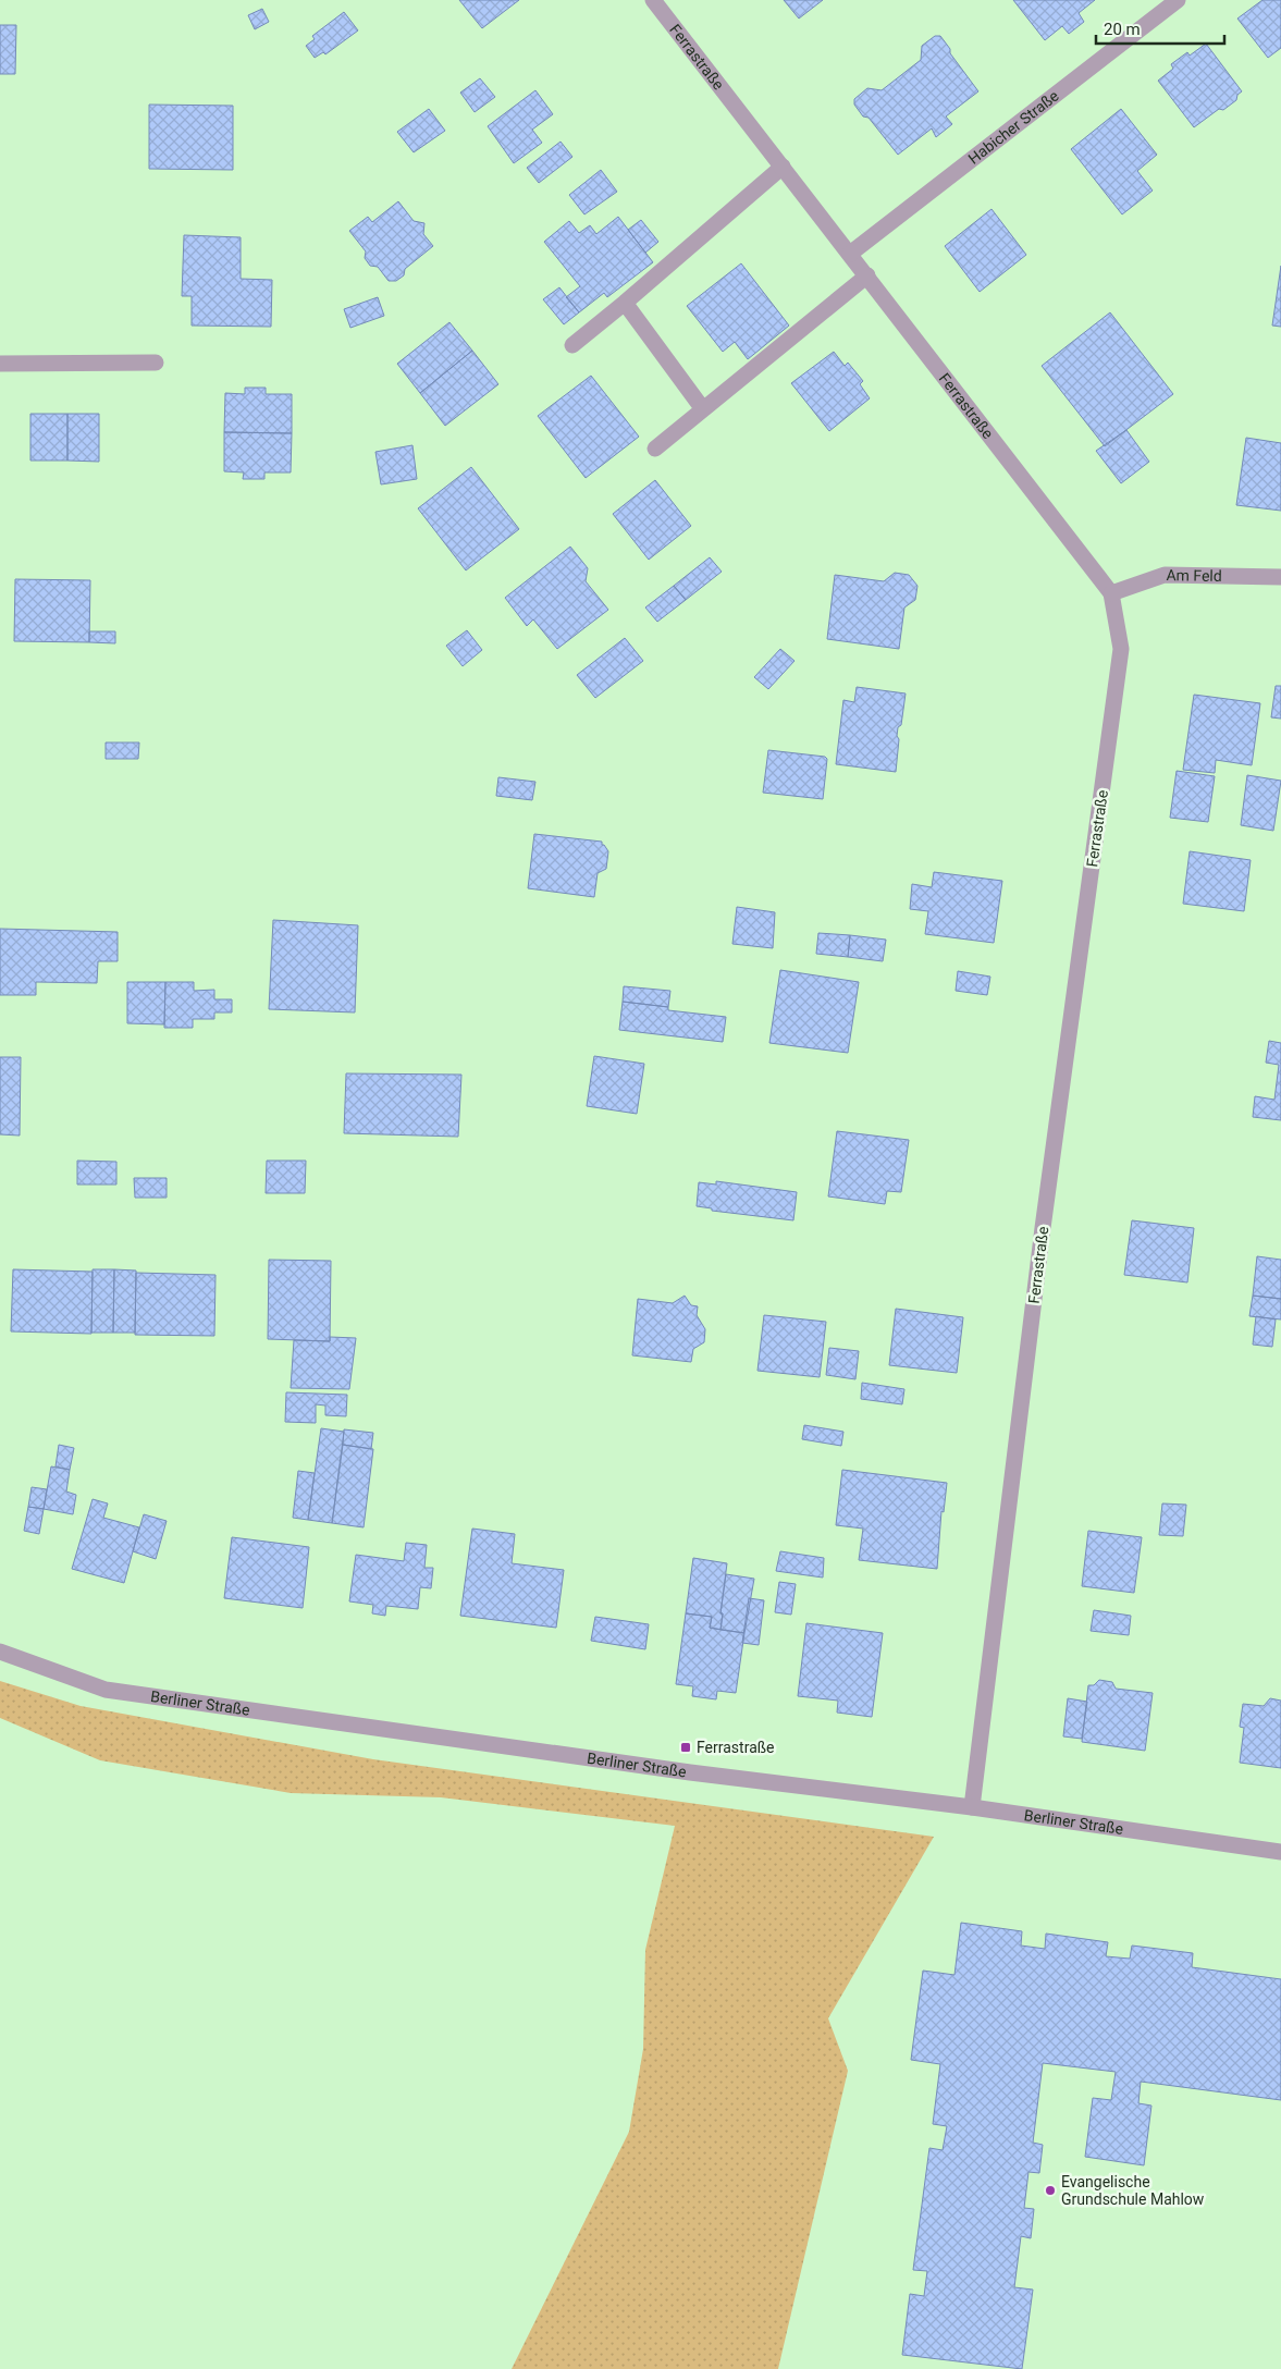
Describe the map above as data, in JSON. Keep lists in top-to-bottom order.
{
  "streets": {
    "street": [
      "Ferrastraße",
      "Habicher Straße",
      "Am Feld",
      "Berliner Straße"
    ]
  },
  "crossings": [
    ["Ferrastraße", "Habicher Straße"],
    ["Ferrastraße", "Am Feld"],
    ["Ferrastraße", "Berliner Straße"]
  ],
  "places": {
    "transit": ["Ferrastraße"],
    "other": ["Evangelische Grundschule Mahlow"]
  },
  "scale_bar": "20 m"
}
